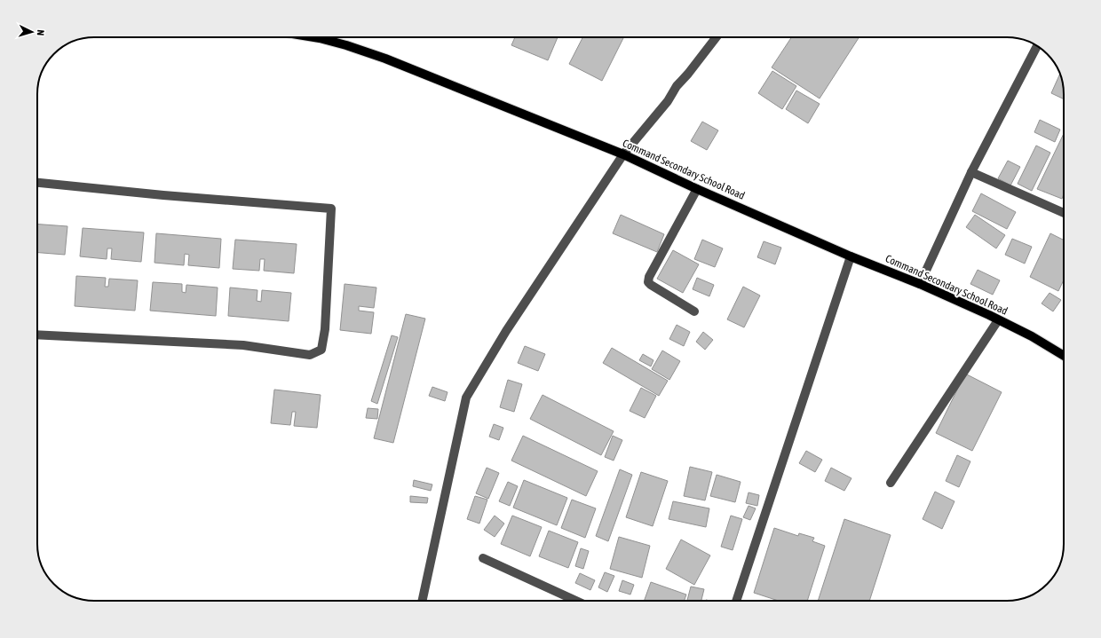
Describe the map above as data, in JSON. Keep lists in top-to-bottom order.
{
  "streets": {
    "main road": ["Command Secondary School Road"]
  },
  "north": "right"
}
